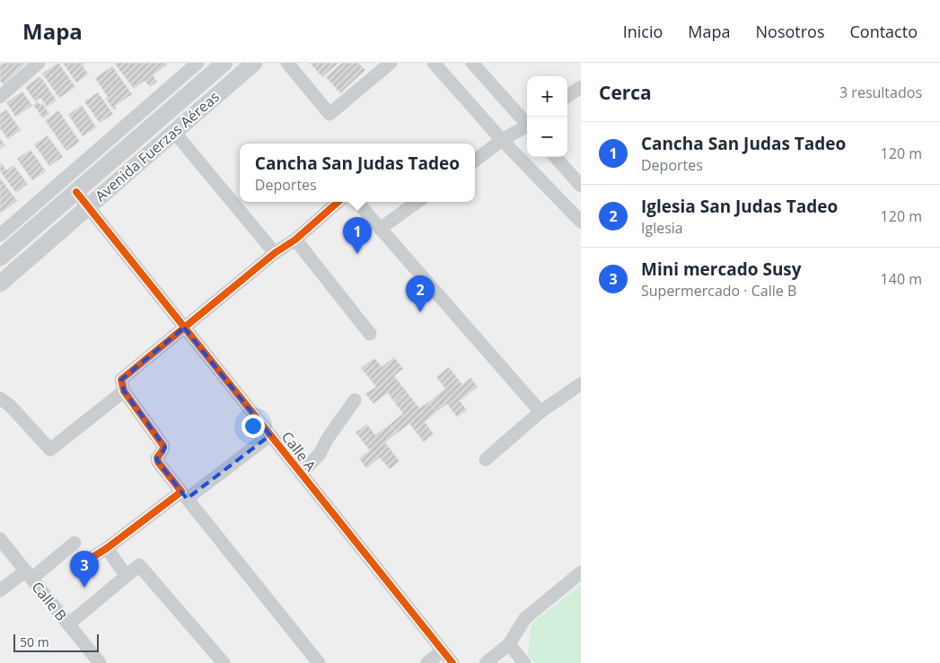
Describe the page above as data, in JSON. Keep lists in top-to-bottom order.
{
  "streets": {
    "street": ["Avenida Fuerzas Aéreas", "Calle A", "Calle B"]
  },
  "crossings": [
    ["Avenida Fuerzas Aéreas", "Calle A"]
  ],
  "scale_bar": "50 m",
  "page": {
    "header": "Mapa",
    "nav": [
      "Inicio",
      "Mapa",
      "Nosotros",
      "Contacto"
    ],
    "heading": ["Cerca", "3 resultados"],
    "map_buttons": ["+", "−"],
    "list": [
      {
        "mark": "1",
        "name": "Cancha San Judas Tadeo",
        "note": "Deportes",
        "value": "120 m"
      },
      {
        "mark": "2",
        "name": "Iglesia San Judas Tadeo",
        "note": "Iglesia",
        "value": "120 m"
      },
      {
        "mark": "3",
        "name": "Mini mercado Susy",
        "note": "Supermercado · Calle B",
        "value": "140 m"
      }
    ],
    "popup": ["Cancha San Judas Tadeo", "Deportes"],
    "pins": ["1", "2", "3"],
    "scale": "50 m"
  }
}
